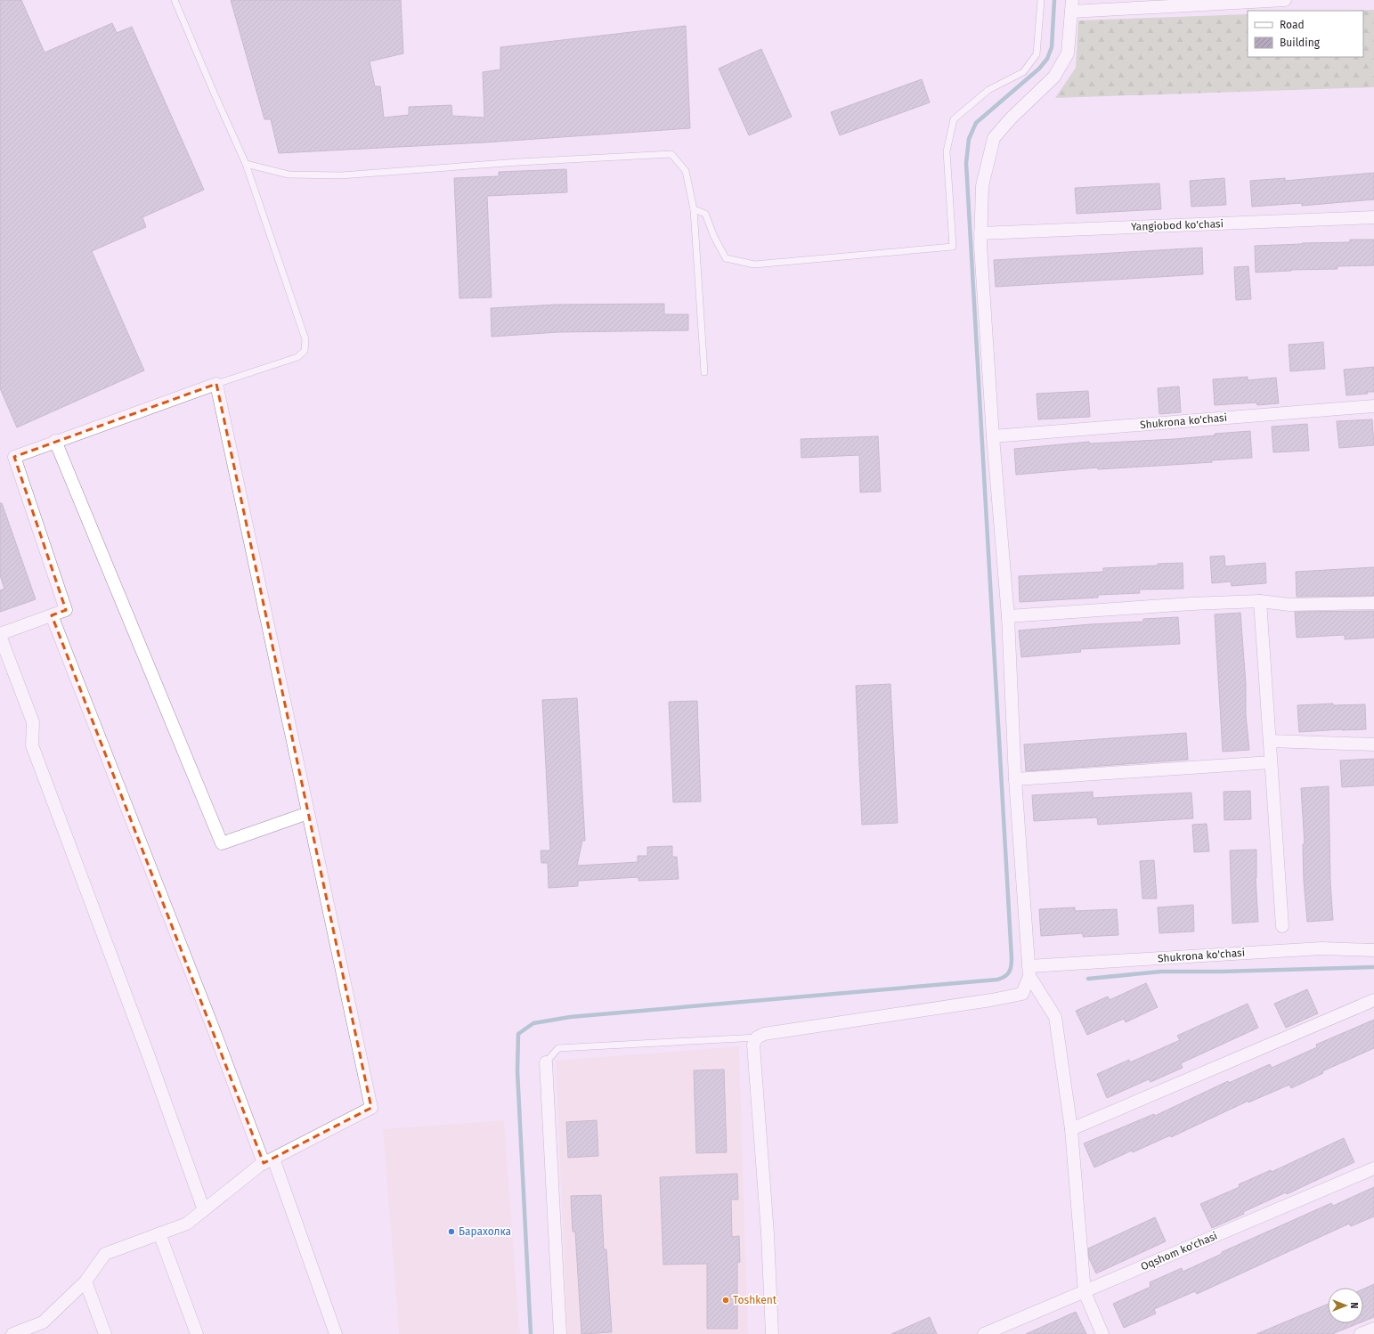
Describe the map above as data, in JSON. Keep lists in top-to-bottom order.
{
  "streets": {
    "street": ["Yangiobod ko'chasi", "Shukrona ko'chasi", "Oqshom ko'chasi"]
  },
  "places": ["Барахолка", "Toshkent"],
  "legend": ["Road", "Building"],
  "north": "right"
}
